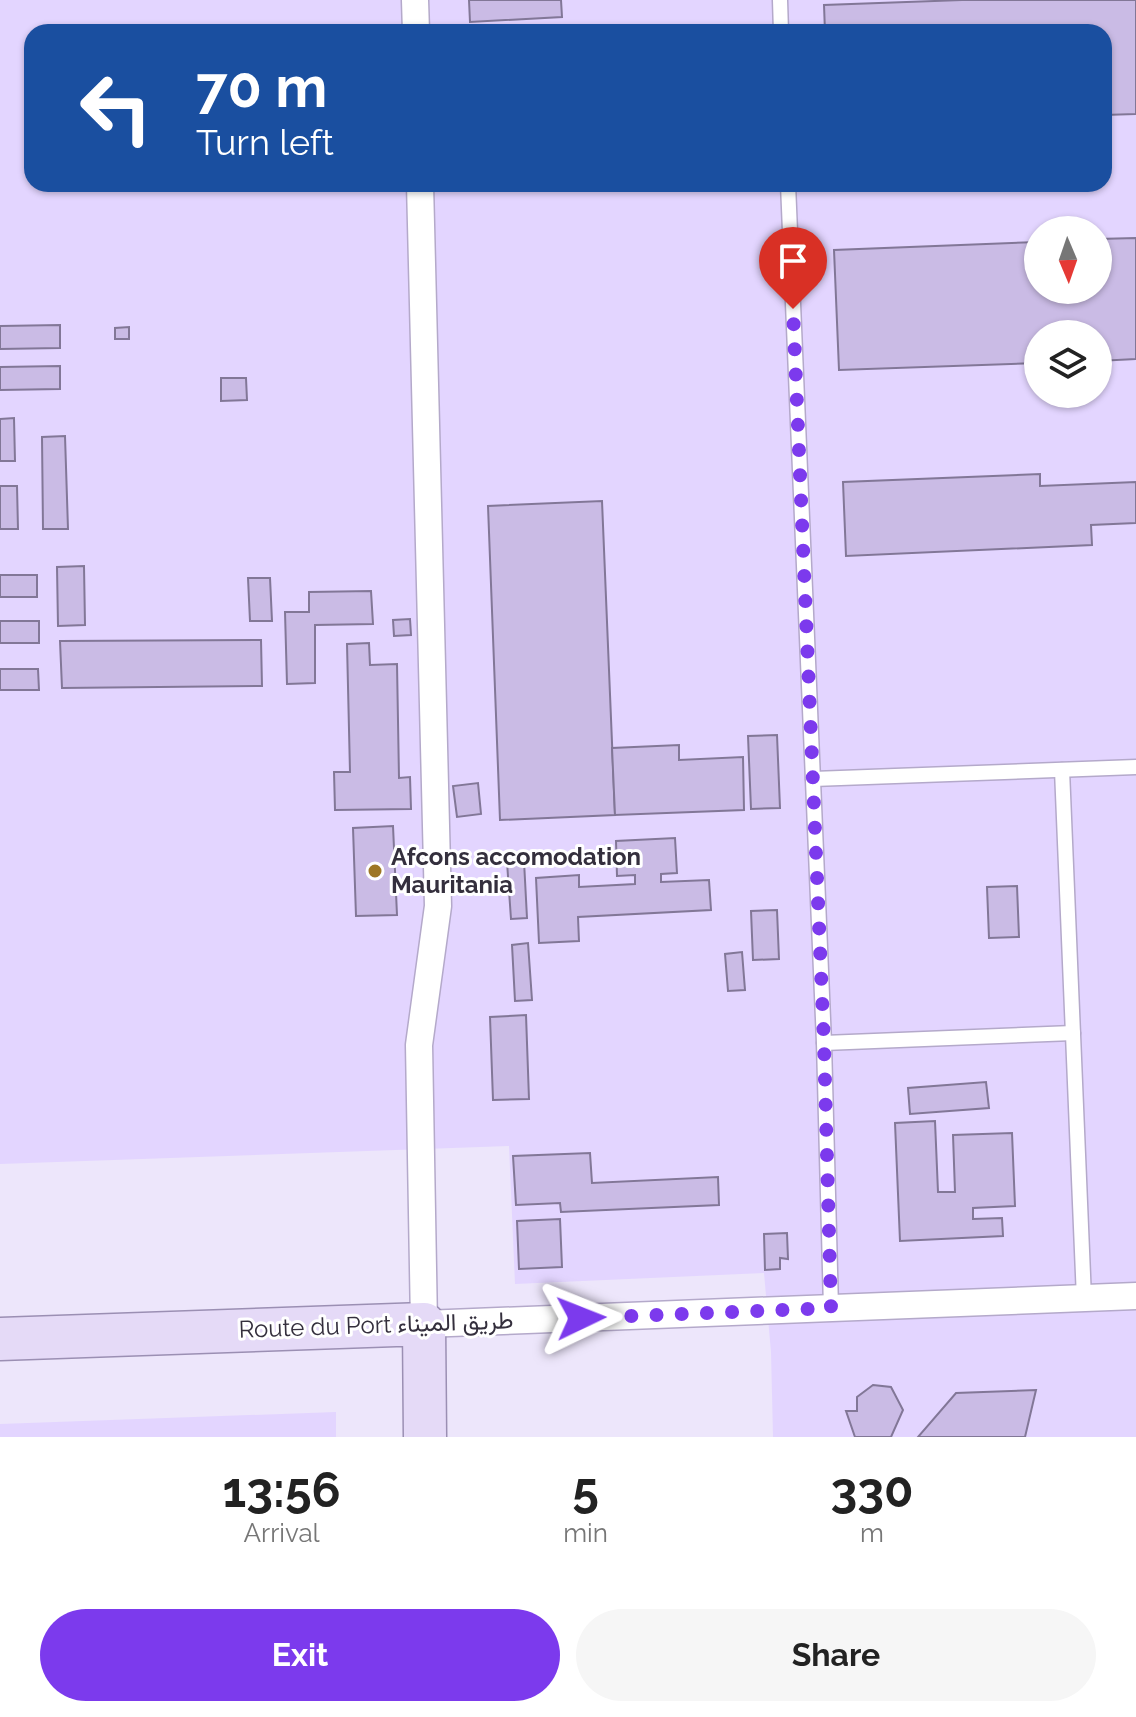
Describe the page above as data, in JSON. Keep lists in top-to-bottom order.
{
  "streets": {
    "main road": ["Route du Port طريق الميناء"]
  },
  "places": ["Afcons accomodation Mauritania"],
  "north": "bottom",
  "page": {
    "turn": ["70 m", "Turn left"],
    "eta": [
      "13:56",
      "Arrival",
      "5",
      "min",
      "330",
      "m"
    ],
    "buttons": ["Exit", "Share"]
  }
}
